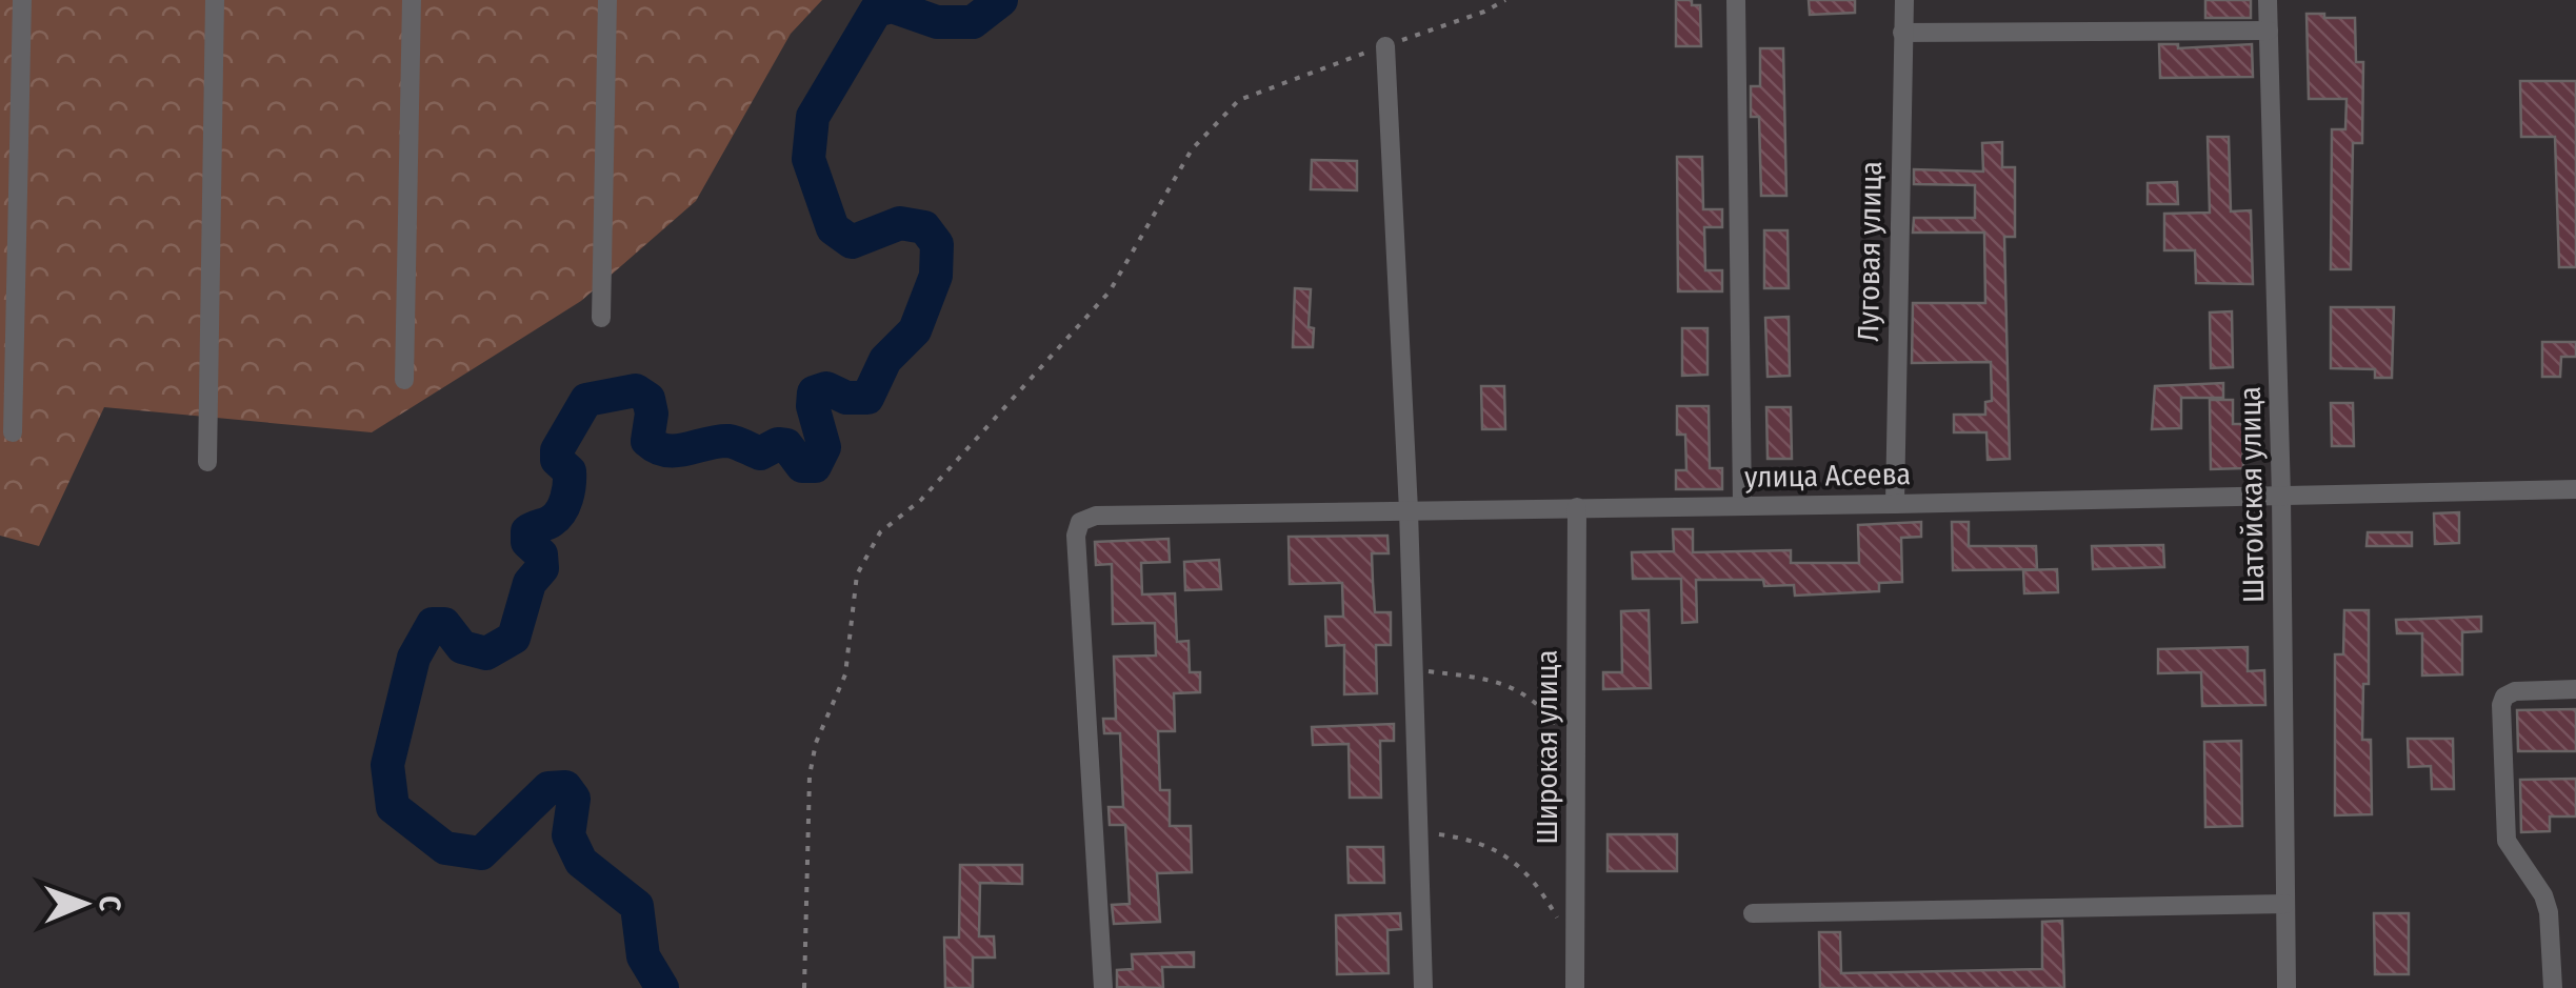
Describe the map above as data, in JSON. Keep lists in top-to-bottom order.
{
  "streets": {
    "street": [
      "Луговая улица",
      "улица Асеева",
      "Шатойская улица",
      "Широкая улица"
    ]
  },
  "crossings": [
    ["Луговая улица", "улица Асеева"],
    ["улица Асеева", "Шатойская улица"],
    ["улица Асеева", "Широкая улица"]
  ],
  "north": "right"
}
